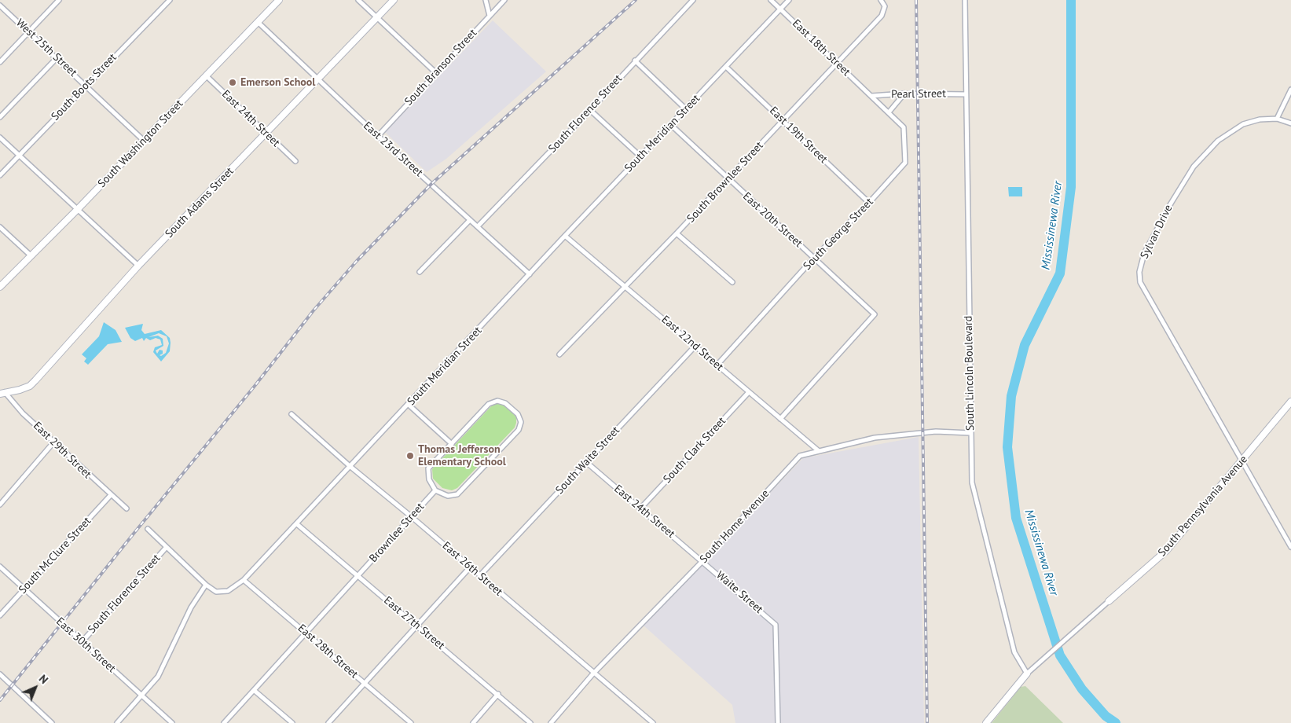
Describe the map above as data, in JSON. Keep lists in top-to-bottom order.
{
  "streets": {
    "main road": ["South Washington Street", "South Adams Street", "South Pennsylvania Avenue"],
    "street": [
      "West 25th Street",
      "East 18th Street",
      "South Branson Street",
      "South Boots Street",
      "Pearl Street",
      "South Florence Street",
      "East 24th Street",
      "South Meridian Street",
      "East 19th Street",
      "East 23rd Street",
      "South Brownlee Street",
      "East 20th Street",
      "Sylvan Drive",
      "South George Street",
      "East 22nd Street",
      "South Lincoln Boulevard",
      "East 29th Street",
      "South Clark Street",
      "South Waite Street",
      "South Home Avenue",
      "Brownlee Street",
      "South McClure Street",
      "East 26th Street",
      "Waite Street",
      "East 27th Street",
      "East 30th Street",
      "East 28th Street"
    ]
  },
  "crossings": [
    ["West 25th Street", "South Boots Street"],
    ["West 25th Street", "South Washington Street"],
    ["East 18th Street", "Pearl Street"],
    ["East 18th Street", "South Meridian Street"],
    ["East 18th Street", "South Brownlee Street"],
    ["East 18th Street", "South George Street"],
    ["South Branson Street", "East 23rd Street"],
    ["Pearl Street", "South George Street"],
    ["Pearl Street", "South Lincoln Boulevard"],
    ["South Florence Street", "East 23rd Street"],
    ["South Florence Street", "East 30th Street"],
    ["East 24th Street", "South Washington Street"],
    ["East 24th Street", "South Adams Street"],
    ["East 24th Street", "South Clark Street"],
    ["East 24th Street", "South Waite Street"],
    ["East 24th Street", "South Home Avenue"],
    ["East 24th Street", "Waite Street"],
    ["South Meridian Street", "East 19th Street"],
    ["South Meridian Street", "East 23rd Street"],
    ["South Meridian Street", "East 20th Street"],
    ["South Meridian Street", "East 22nd Street"],
    ["South Meridian Street", "East 26th Street"],
    ["South Meridian Street", "East 27th Street"],
    ["South Meridian Street", "East 28th Street"],
    ["East 19th Street", "South Brownlee Street"],
    ["East 19th Street", "South George Street"],
    ["South Washington Street", "East 23rd Street"],
    ["East 23rd Street", "South Adams Street"],
    ["South Brownlee Street", "East 20th Street"],
    ["South Brownlee Street", "East 22nd Street"],
    ["South Adams Street", "East 29th Street"],
    ["East 20th Street", "South George Street"],
    ["East 20th Street", "East 22nd Street"],
    ["Sylvan Drive", "South Pennsylvania Avenue"],
    ["South George Street", "East 22nd Street"],
    ["East 22nd Street", "South Clark Street"],
    ["East 22nd Street", "South Waite Street"],
    ["East 22nd Street", "South Home Avenue"],
    ["South Lincoln Boulevard", "South Pennsylvania Avenue"],
    ["South Lincoln Boulevard", "South Home Avenue"],
    ["East 29th Street", "South McClure Street"],
    ["South Waite Street", "East 26th Street"],
    ["South Home Avenue", "East 26th Street"],
    ["South Home Avenue", "Waite Street"],
    ["Brownlee Street", "East 26th Street"],
    ["Brownlee Street", "East 27th Street"],
    ["South McClure Street", "East 30th Street"]
  ],
  "water": ["Mississinewa River"],
  "places": ["Emerson School", "Thomas Jefferson Elementary School"],
  "north": "top right"
}
